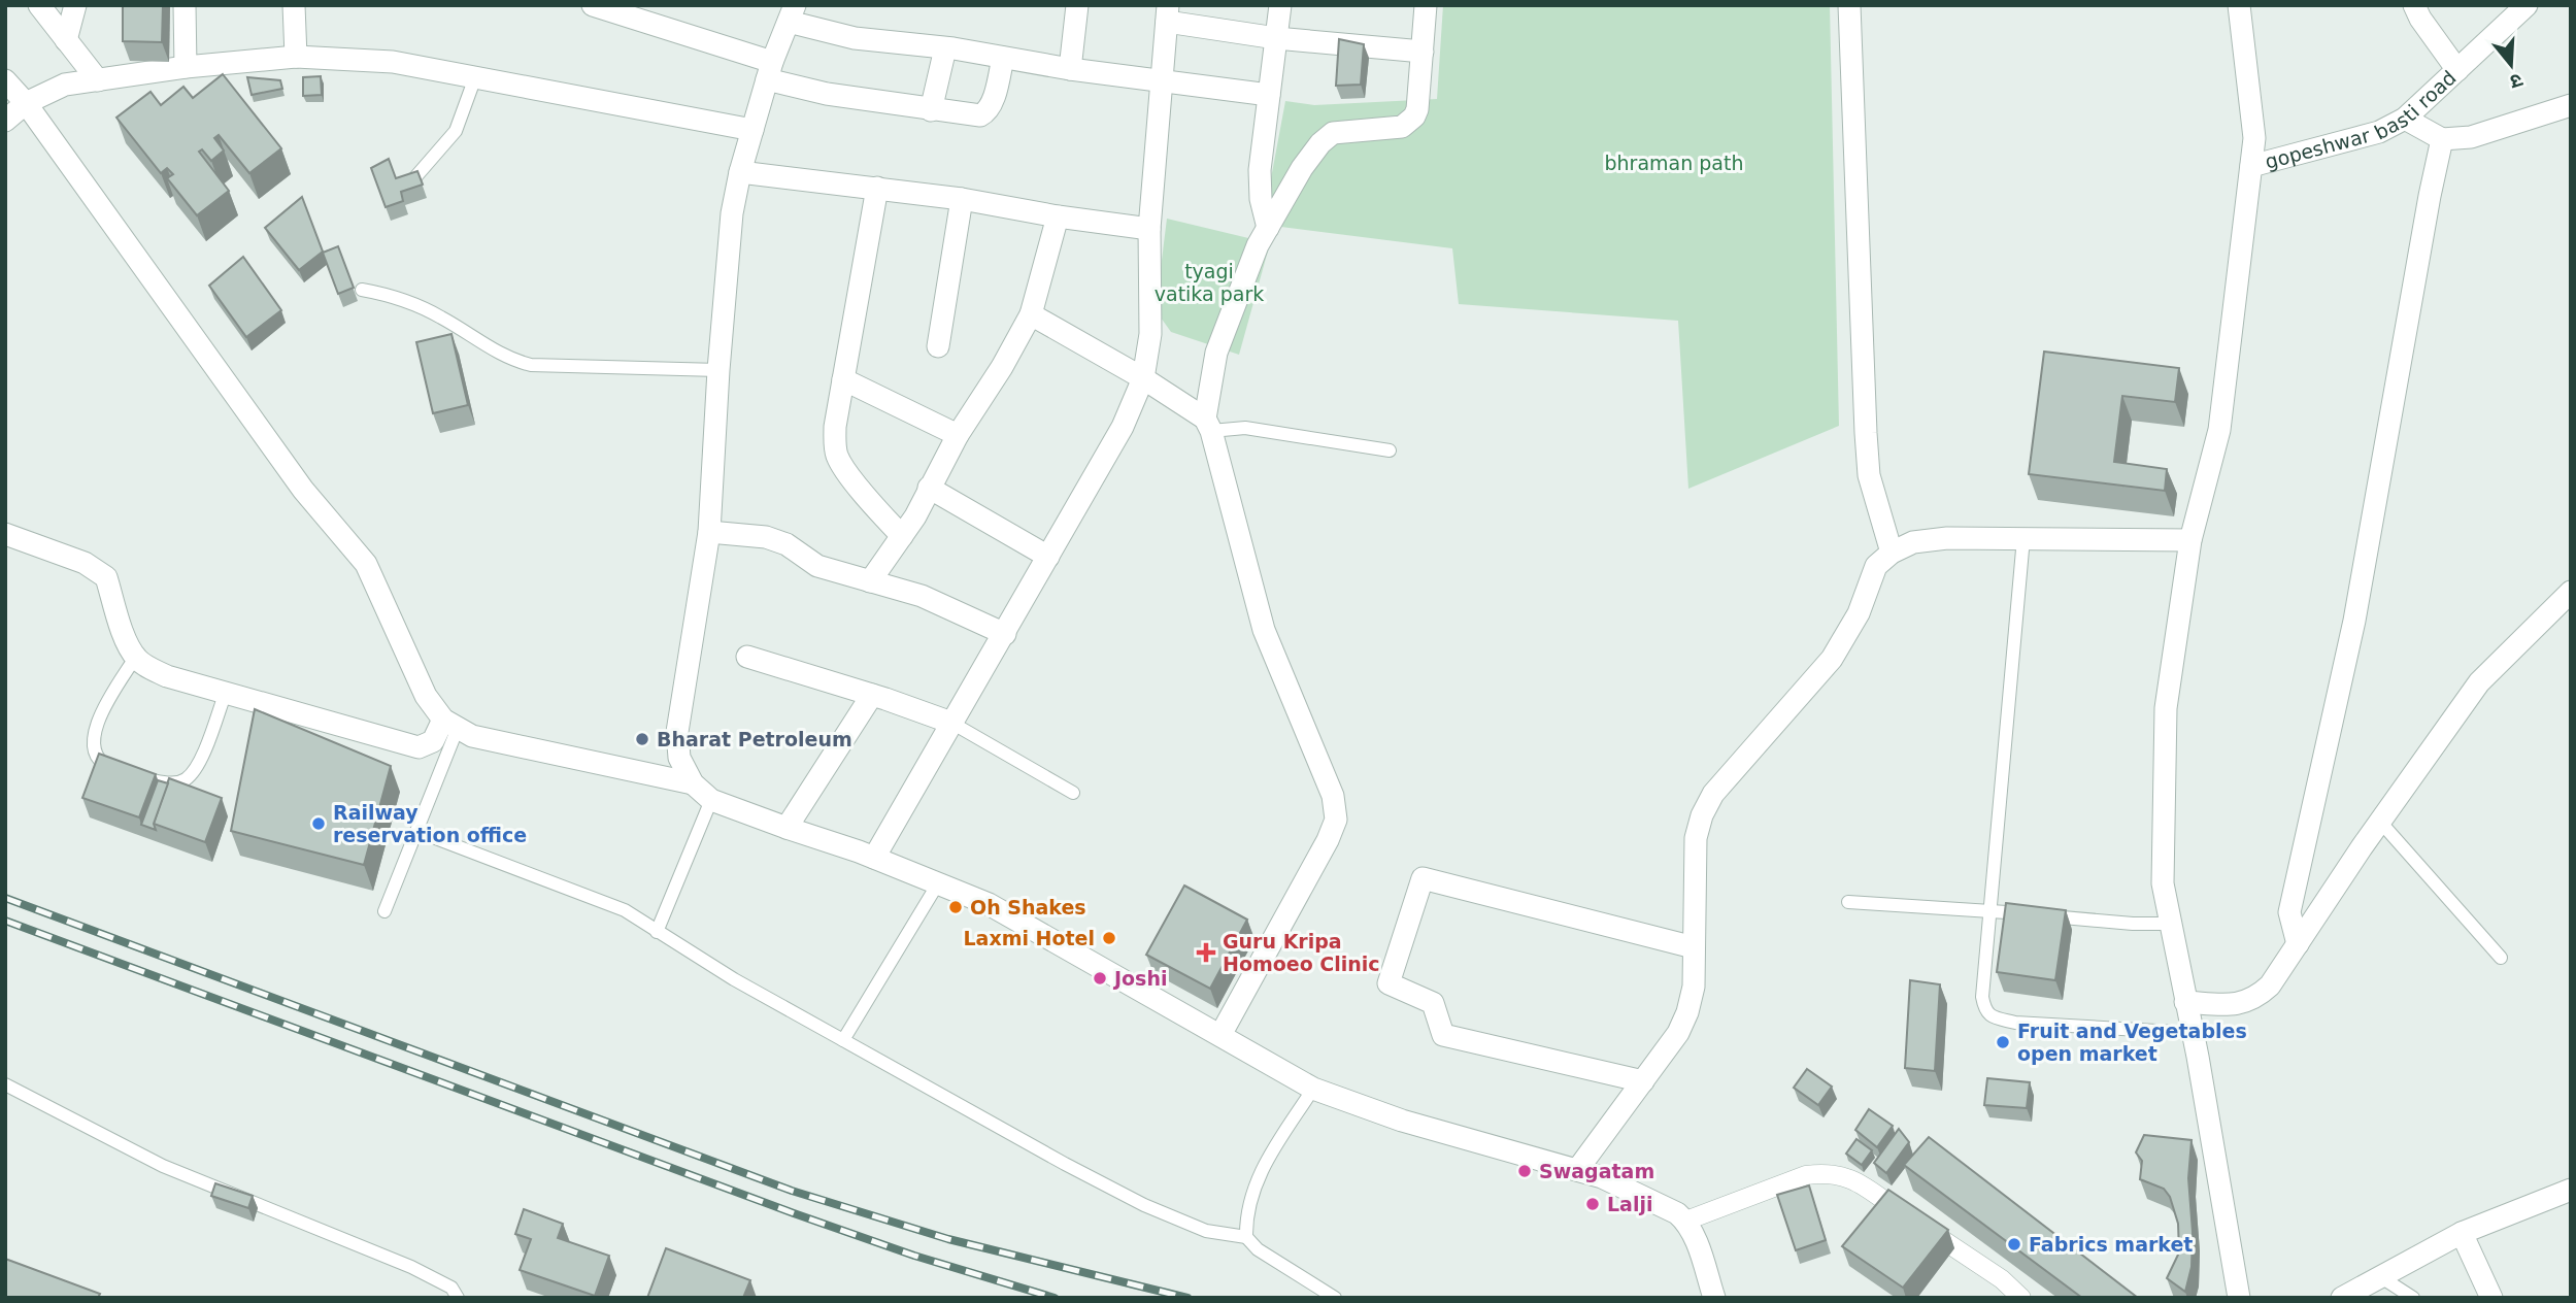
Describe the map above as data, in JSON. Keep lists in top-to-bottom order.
{
  "streets": {
    "street": ["gopeshwar basti road"]
  },
  "parks": ["bhraman path", "tyagi vatika park"],
  "places": {
    "other": [
      "Bharat Petroleum",
      "Railway reservation office",
      "Oh Shakes",
      "Laxmi Hotel",
      "Joshi",
      "Fruit and Vegetables open market",
      "Swagatam",
      "Lalji",
      "Fabrics market"
    ],
    "health": ["Guru Kripa Homoeo Clinic"]
  },
  "north": "bottom"
}
